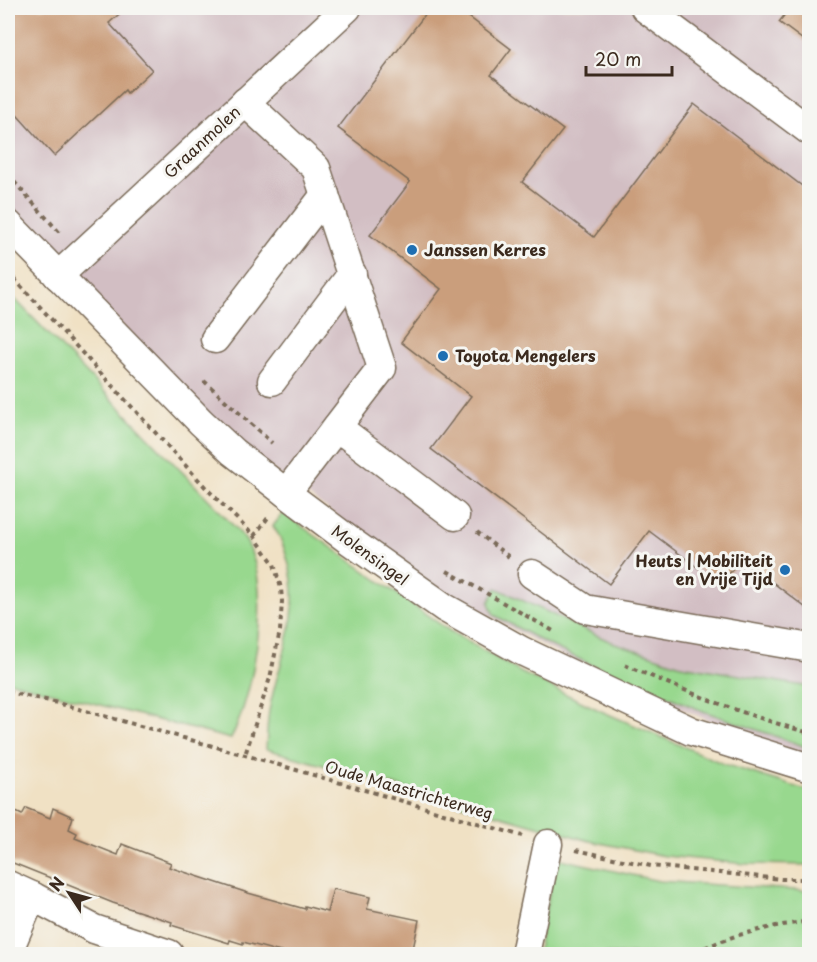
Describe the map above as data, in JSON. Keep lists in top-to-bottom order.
{
  "streets": {
    "street": ["Graanmolen", "Molensingel"],
    "path": ["Oude Maastrichterweg"]
  },
  "crossings": [
    ["Graanmolen", "Molensingel"]
  ],
  "places": ["Janssen Kerres", "Toyota Mengelers", "Heuts | Mobiliteit en Vrije Tijd"],
  "scale_bar": "20 m",
  "north": "top left"
}
